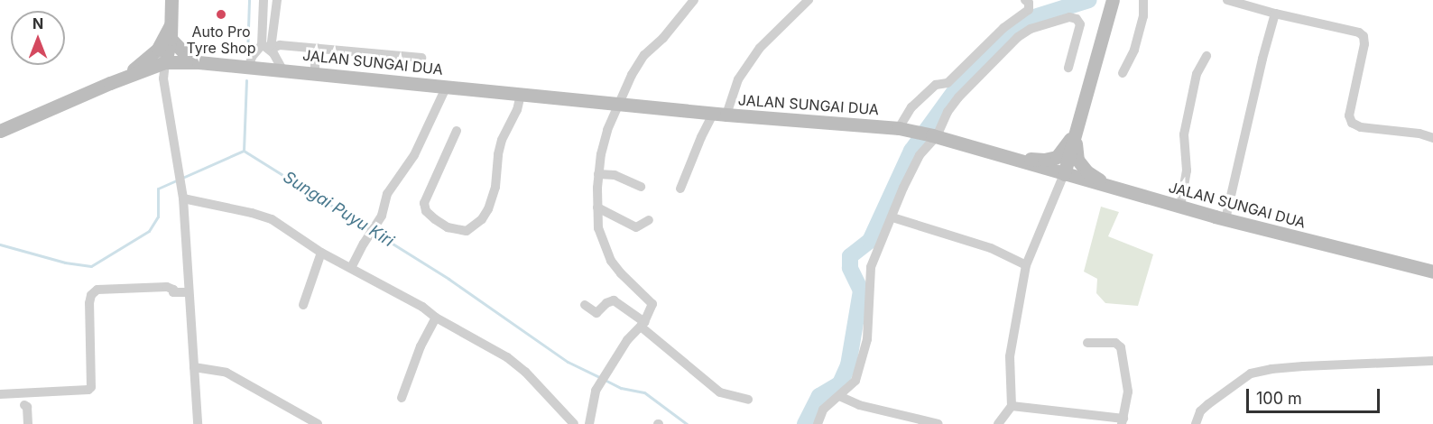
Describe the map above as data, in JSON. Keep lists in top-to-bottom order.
{
  "streets": {
    "main road": ["JALAN SUNGAI DUA"]
  },
  "water": ["Sungai Puyu Kiri"],
  "places": ["Auto Pro Tyre Shop"],
  "scale_bar": "100 m",
  "north": "top"
}
